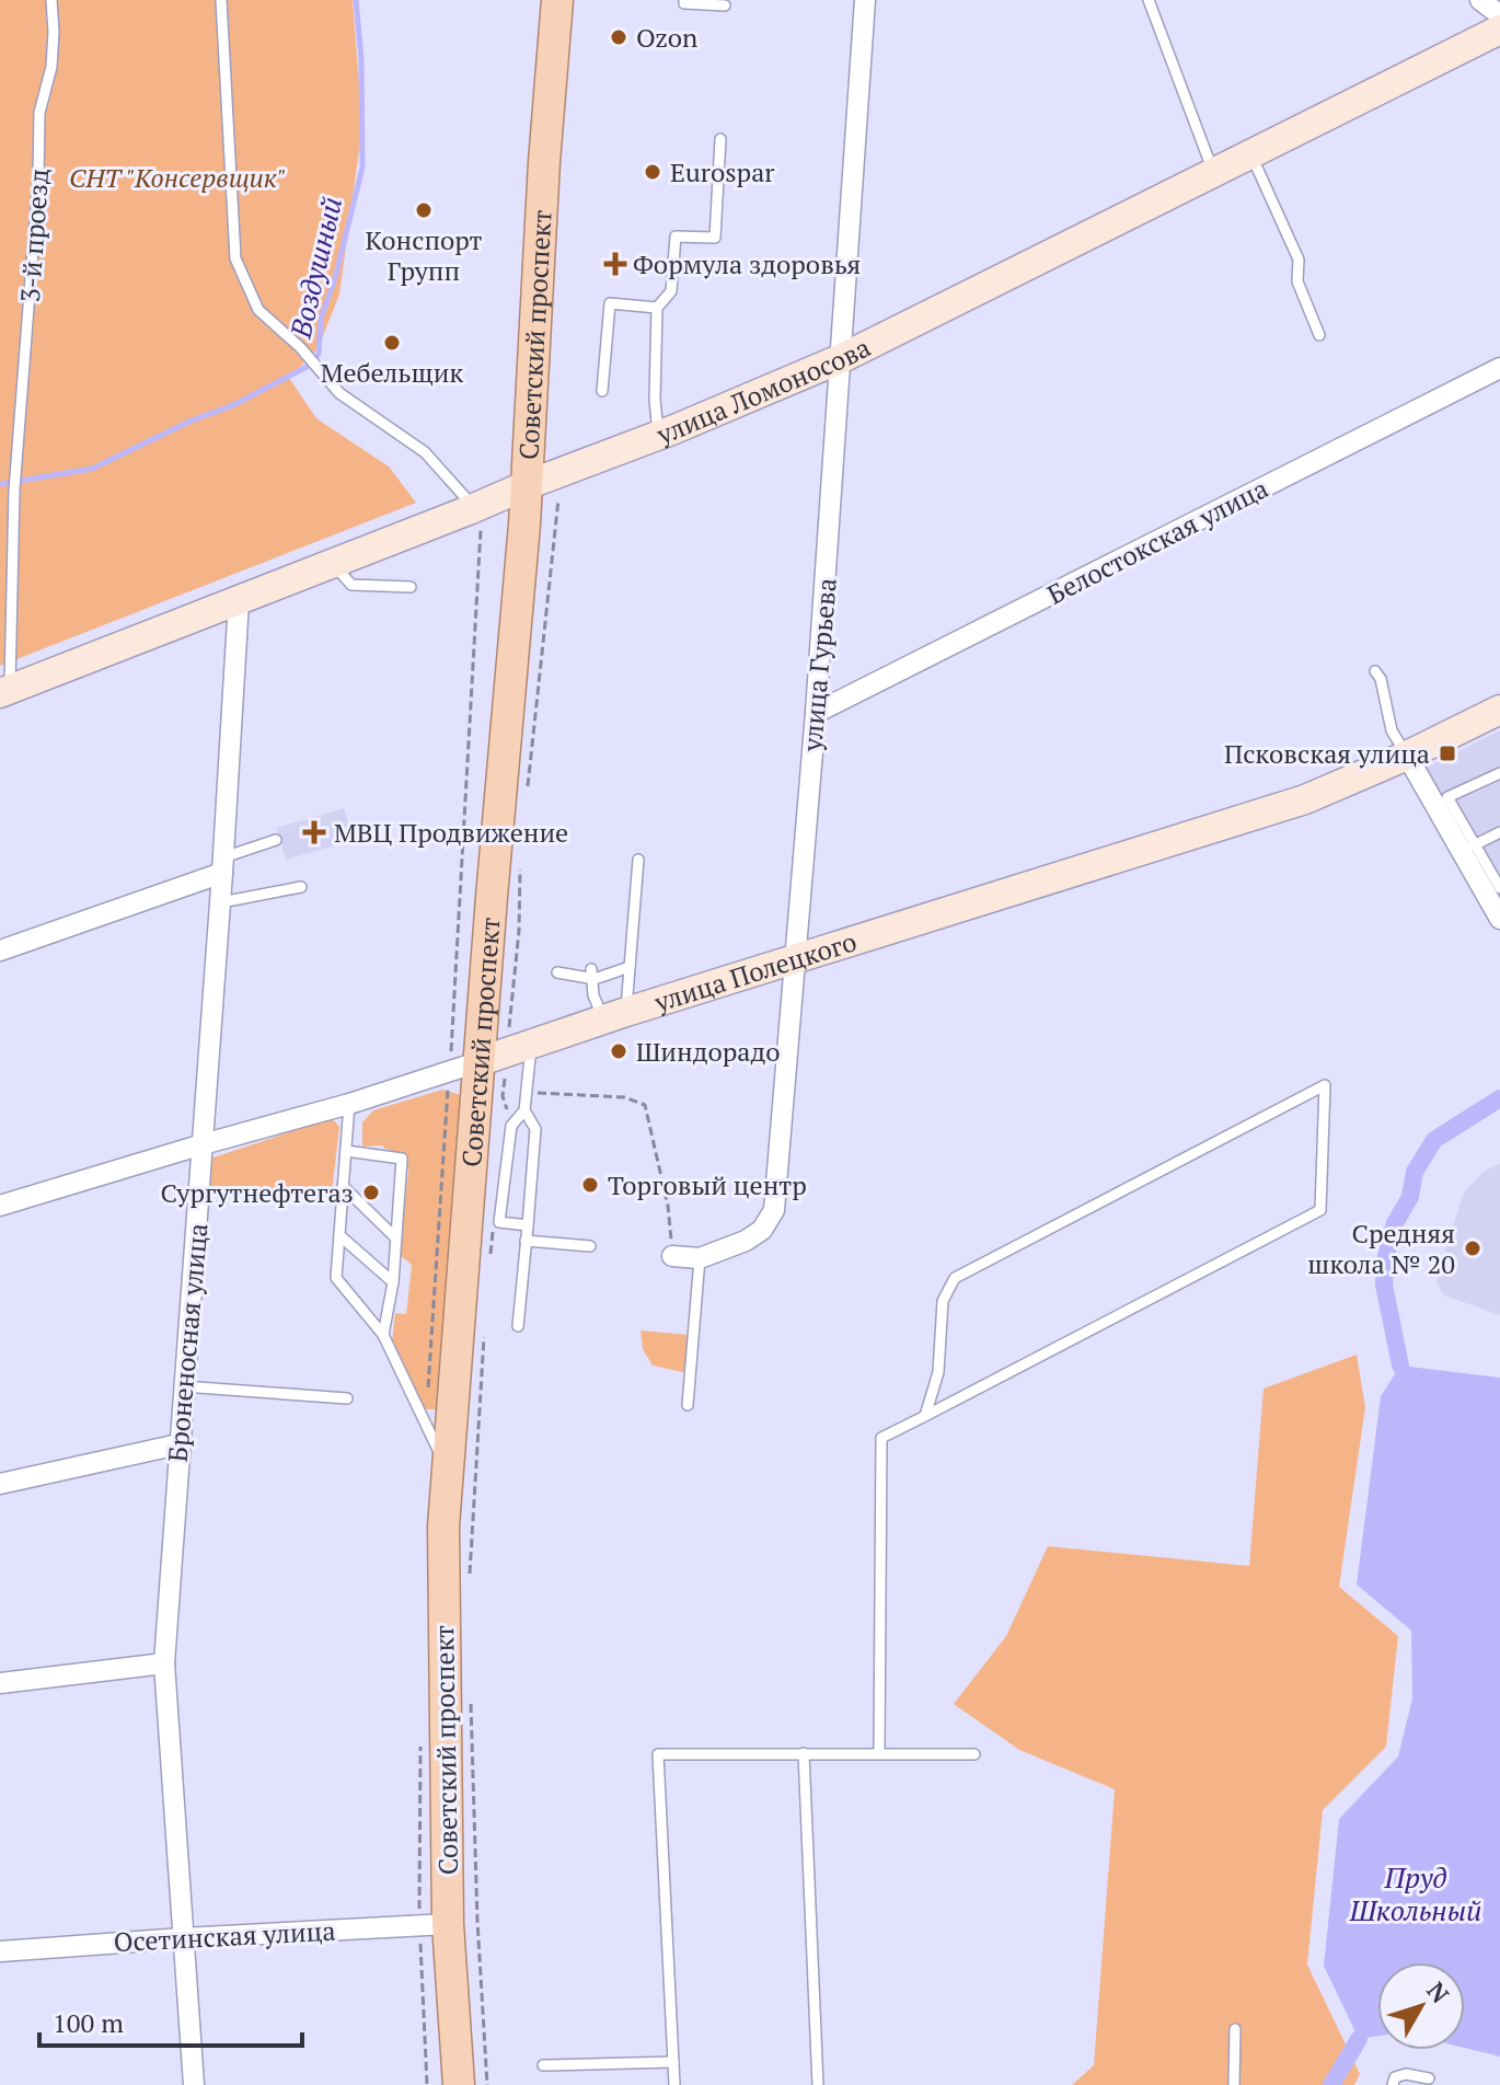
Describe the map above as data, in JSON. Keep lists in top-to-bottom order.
{
  "streets": {
    "main road": ["Советский проспект"],
    "street": [
      "улица Ломоносова",
      "Белостокская улица",
      "улица Гурьева",
      "улица Полецкого",
      "Броненосная улица",
      "Осетинская улица"
    ],
    "lane": ["3-й проезд"]
  },
  "crossings": [
    ["3-й проезд", "улица Ломоносова"],
    ["Советский проспект", "улица Ломоносова"],
    ["Советский проспект", "улица Полецкого"],
    ["Советский проспект", "Осетинская улица"],
    ["улица Ломоносова", "улица Гурьева"],
    ["улица Ломоносова", "Броненосная улица"],
    ["Белостокская улица", "улица Гурьева"],
    ["улица Гурьева", "улица Полецкого"],
    ["улица Полецкого", "Броненосная улица"],
    ["Броненосная улица", "Осетинская улица"]
  ],
  "water": ["Воздушный", "Пруд Школьный"],
  "parks": ["СНТ \"Консервщик\""],
  "places": {
    "other": [
      "Ozon",
      "Eurospar",
      "Конспорт Групп",
      "Мебельщик",
      "Шиндорадо",
      "Торговый центр",
      "Сургутнефтегаз",
      "Средняя школа № 20"
    ],
    "health": ["Формула здоровья", "МВЦ Продвижение"],
    "transit": ["Псковская улица"]
  },
  "scale_bar": "100 m",
  "north": "top right"
}
